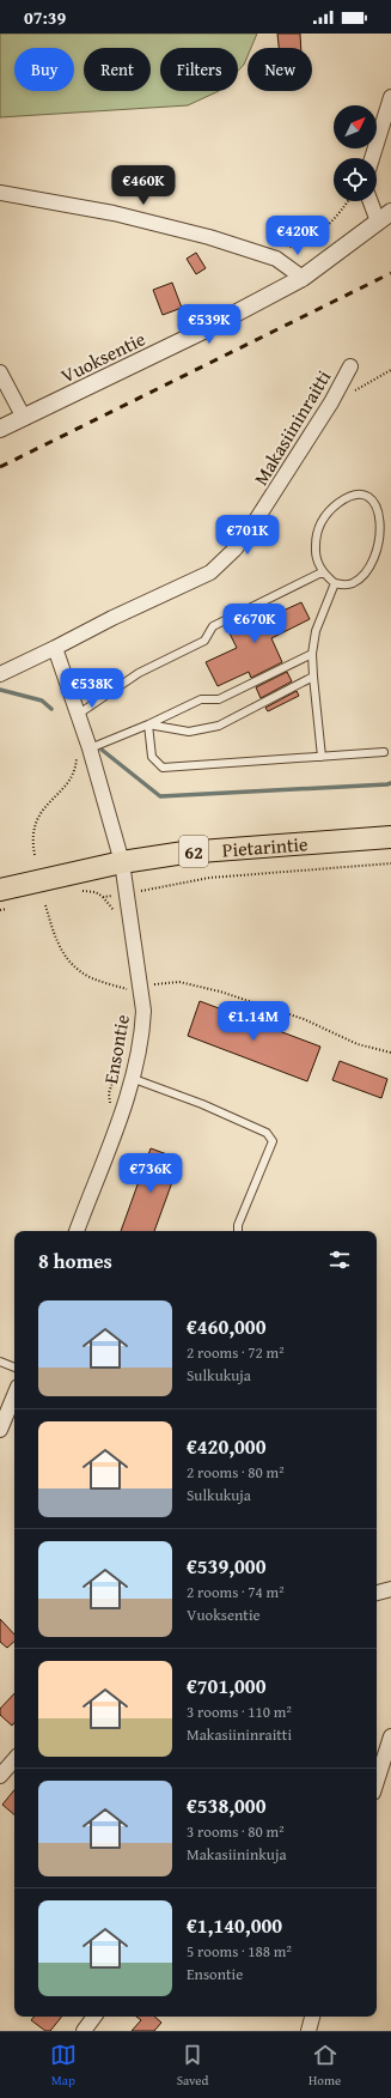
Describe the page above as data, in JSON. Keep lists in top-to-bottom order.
{
  "streets": {
    "main road": ["Pietarintie", "62"],
    "street": ["Vuoksentie", "Makasiininraitti", "Ensontie"]
  },
  "crossings": [
    ["Makasiininraitti", "Ensontie"],
    ["Pietarintie", "Ensontie"]
  ],
  "north": "top right",
  "page": {
    "status": "07:39",
    "chip": [
      "Buy",
      "Rent",
      "Filters",
      "New"
    ],
    "price": [
      "€460K",
      "€420K",
      "€539K",
      "€701K",
      "€670K",
      "€538K",
      "€1.14M",
      "€736K"
    ],
    "heading": "8 homes",
    "list": [
      {
        "name": "€460,000",
        "note": "2 rooms · 72 m² · Sulkukuja"
      },
      {
        "name": "€420,000",
        "note": "2 rooms · 80 m² · Sulkukuja"
      },
      {
        "name": "€539,000",
        "note": "2 rooms · 74 m² · Vuoksentie"
      },
      {
        "name": "€701,000",
        "note": "3 rooms · 110 m² · Makasiininraitti"
      },
      {
        "name": "€538,000",
        "note": "3 rooms · 80 m² · Makasiininkuja"
      },
      {
        "name": "€1,140,000",
        "note": "5 rooms · 188 m² · Ensontie"
      }
    ],
    "tabs": ["Map", "Saved", "Home"]
  }
}
